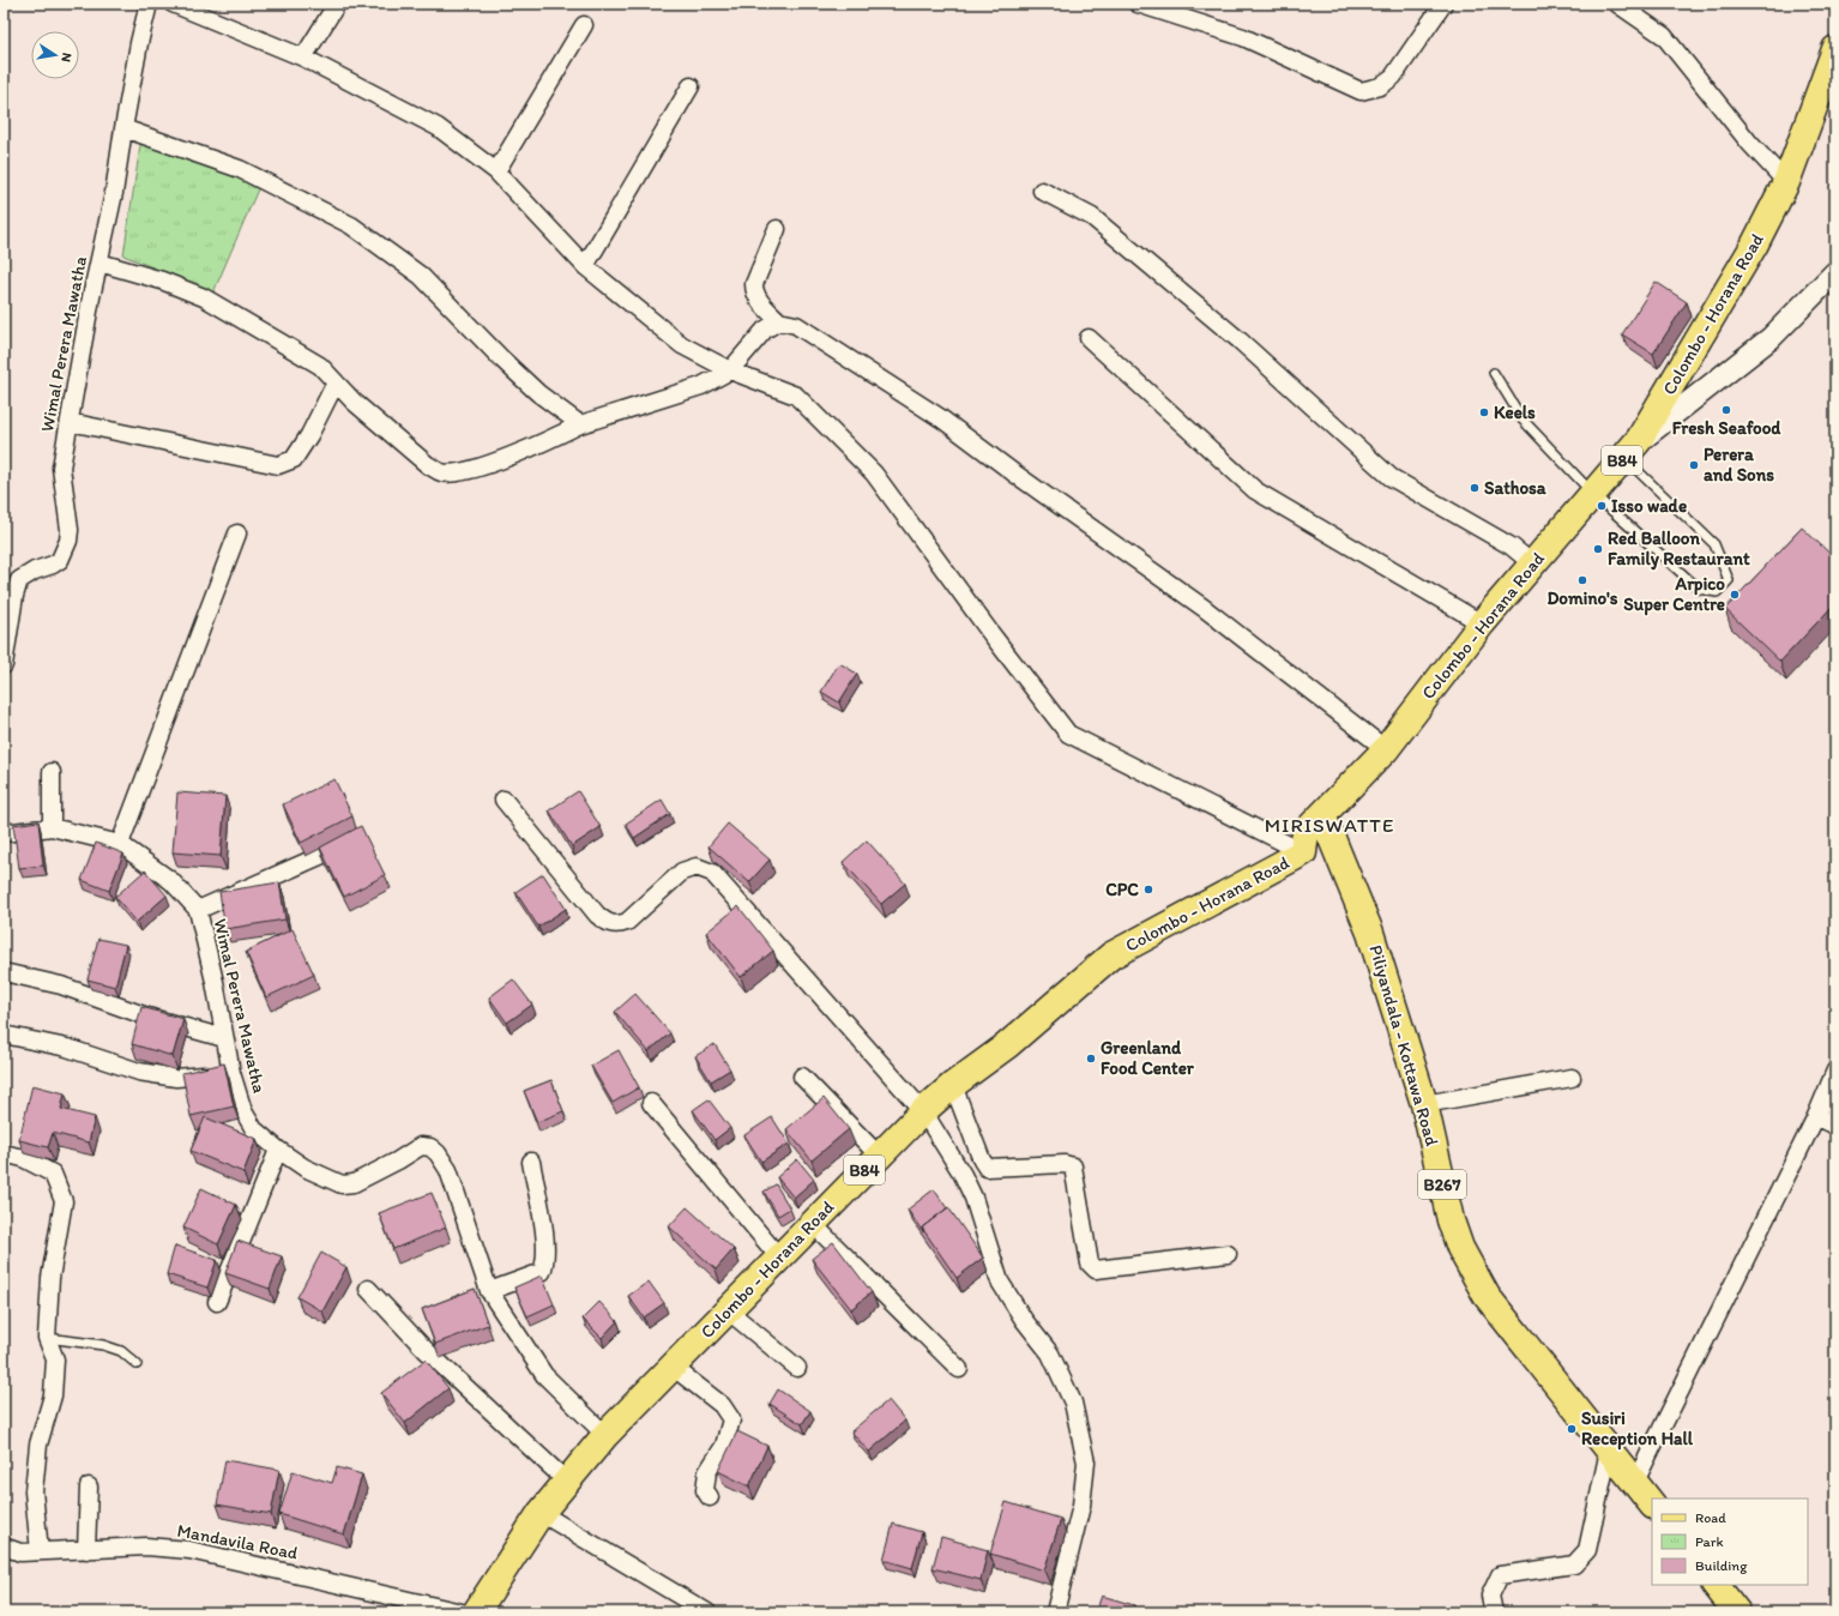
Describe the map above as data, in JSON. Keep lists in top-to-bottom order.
{
  "streets": {
    "main road": [
      "Colombo - Horana Road",
      "B84",
      "Piliyandala - Kottawa Road",
      "B267"
    ],
    "street": ["Wimal Perera Mawatha", "Mandavila Road"]
  },
  "crossings": [
    ["Colombo - Horana Road", "Wimal Perera Mawatha"],
    ["Colombo - Horana Road", "Piliyandala - Kottawa Road"]
  ],
  "districts": ["MIRISWATTE"],
  "places": [
    "Fresh Seafood",
    "Keels",
    "Perera and Sons",
    "Sathosa",
    "Isso wade",
    "Red Balloon Family Restaurant",
    "Domino's",
    "Arpico Super Centre",
    "CPC",
    "Greenland Food Center",
    "Susiri Reception Hall"
  ],
  "legend": ["Road", "Park", "Building"],
  "north": "right"
}
